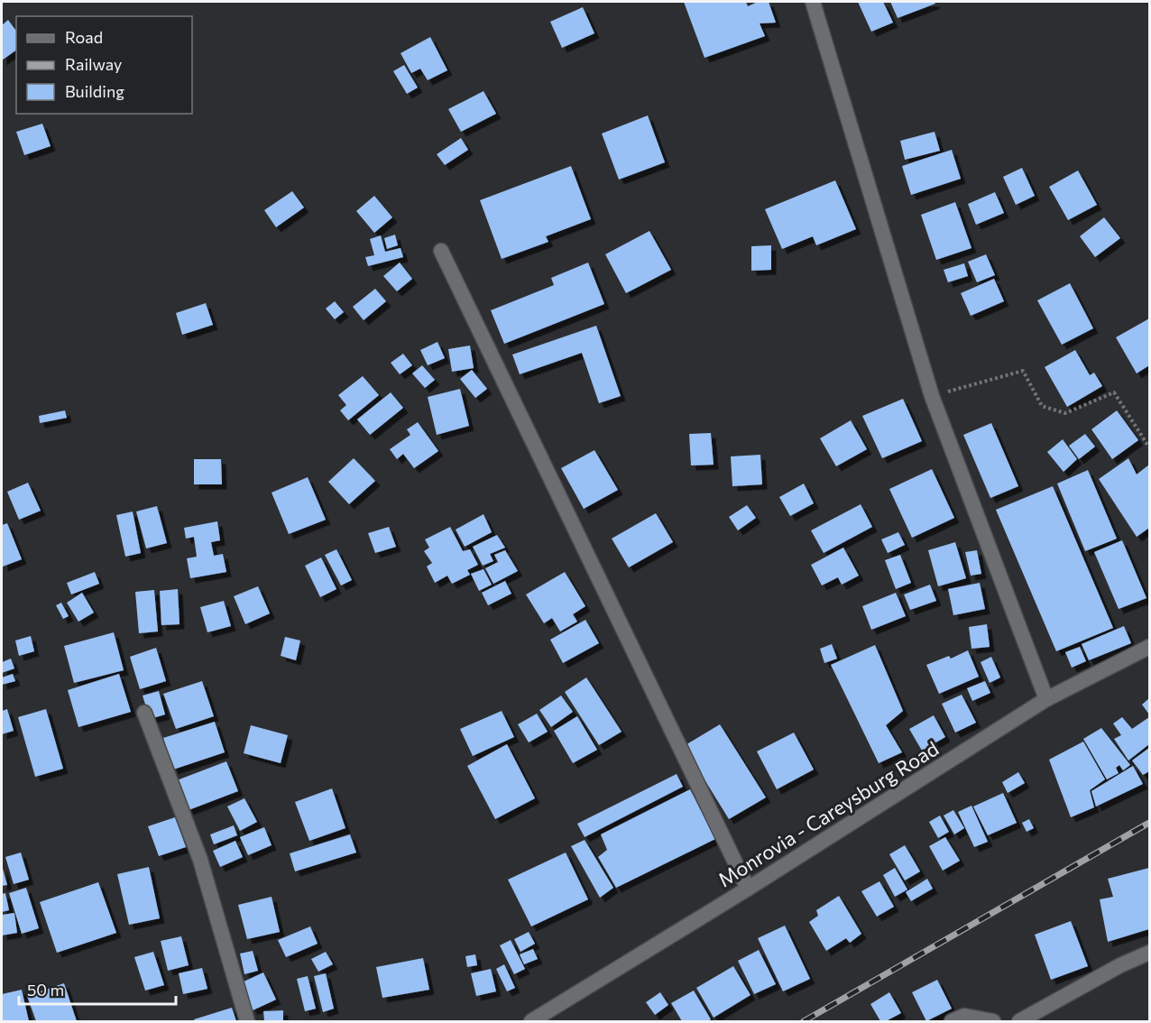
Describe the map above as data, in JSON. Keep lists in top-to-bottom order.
{
  "streets": {
    "street": ["Monrovia - Careysburg Road"]
  },
  "legend": ["Road", "Railway", "Building"],
  "scale_bar": "50 m"
}
